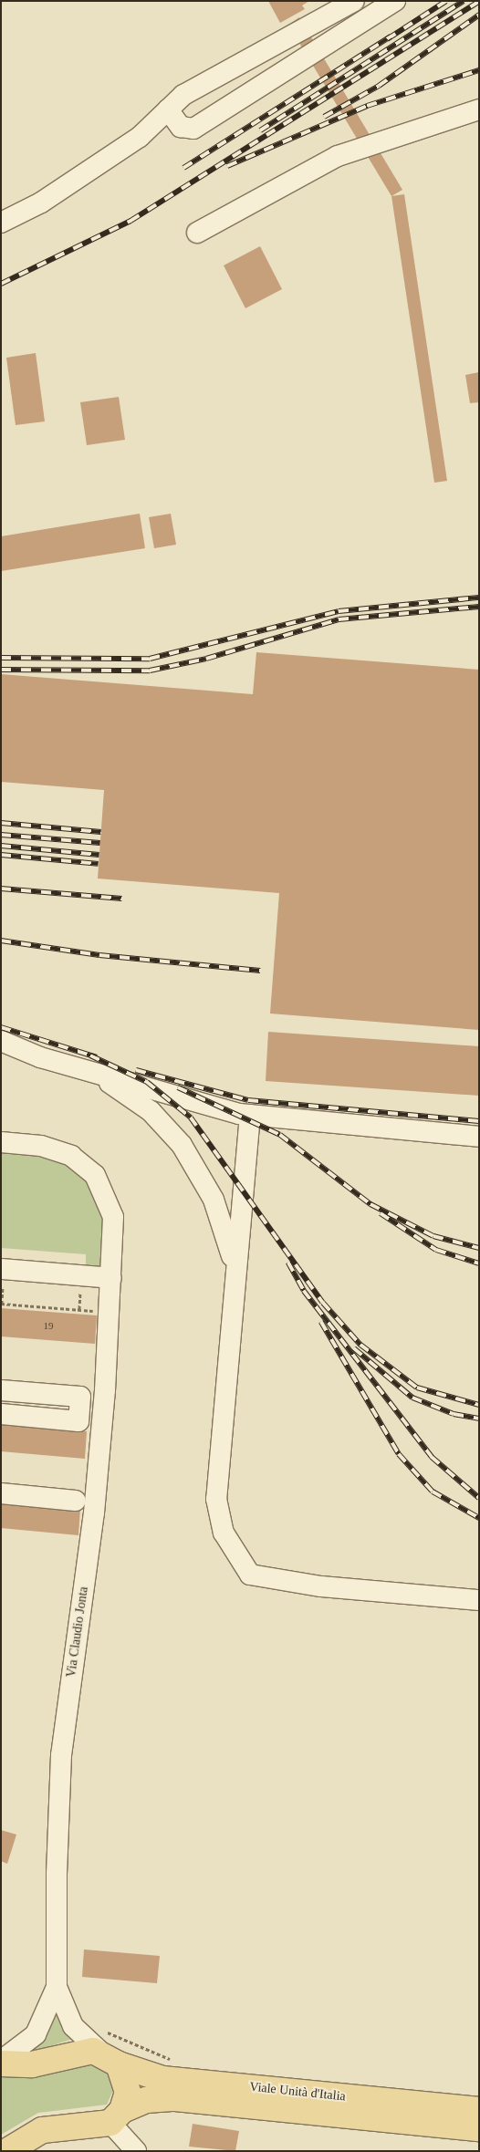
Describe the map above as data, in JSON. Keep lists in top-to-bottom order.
{
  "streets": {
    "main road": ["Viale Unità d'Italia"],
    "street": ["Via Claudio Jonta"]
  },
  "crossings": [
    ["Via Claudio Jonta", "Viale Unità d'Italia"]
  ],
  "house_numbers": ["19"]
}
